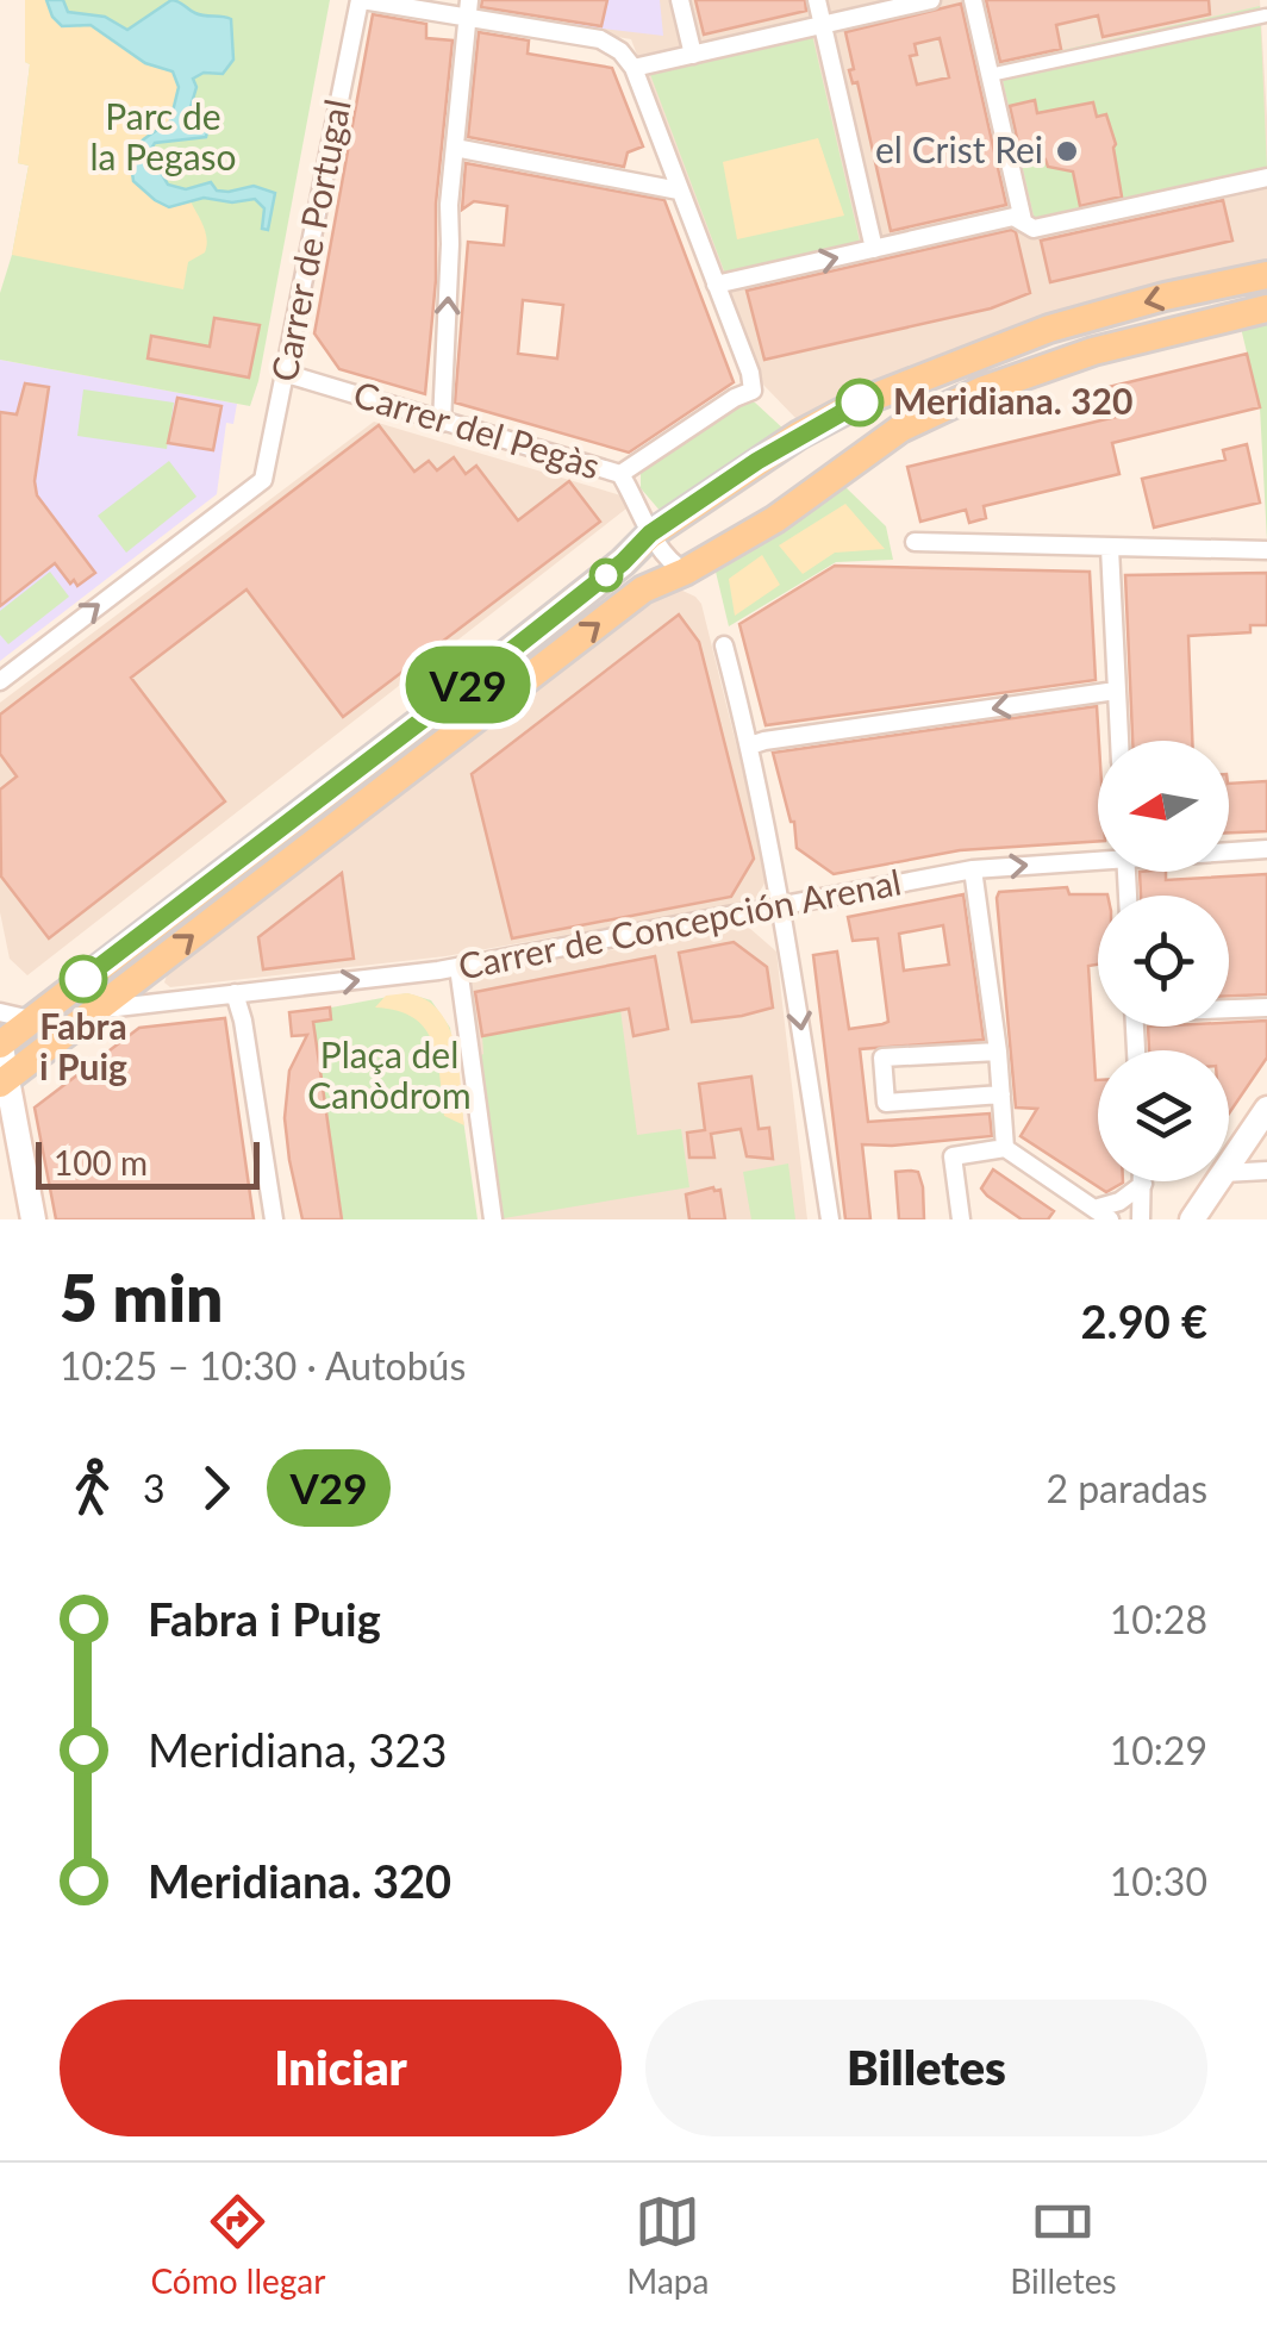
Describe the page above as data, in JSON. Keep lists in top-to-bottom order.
{
  "streets": {
    "street": ["Carrer de Portugal", "Carrer del Pegàs", "Carrer de Concepción Arenal"]
  },
  "crossings": [
    ["Carrer de Portugal", "Carrer del Pegàs"]
  ],
  "one_way": ["Carrer de Portugal"],
  "parks": ["Parc de la Pegaso", "Plaça del Canòdrom"],
  "places": ["el Crist Rei", "Meridiana. 320", "Fabra i Puig"],
  "lines": ["bus line V29"],
  "scale_bar": "100 m",
  "north": "left",
  "page": {
    "on_map": "V29",
    "scale": "100 m",
    "heading": ["5 min", "10:25 – 10:30 · Autobús", "2.90 €"],
    "legs": ["3", "V29", "2 paradas"],
    "list": [
      {
        "name": "Fabra i Puig",
        "value": "10:28"
      },
      {
        "name": "Meridiana, 323",
        "value": "10:29"
      },
      {
        "name": "Meridiana. 320",
        "value": "10:30"
      }
    ],
    "buttons": ["Iniciar", "Billetes"],
    "tabs": ["Cómo llegar", "Mapa", "Billetes"]
  }
}
